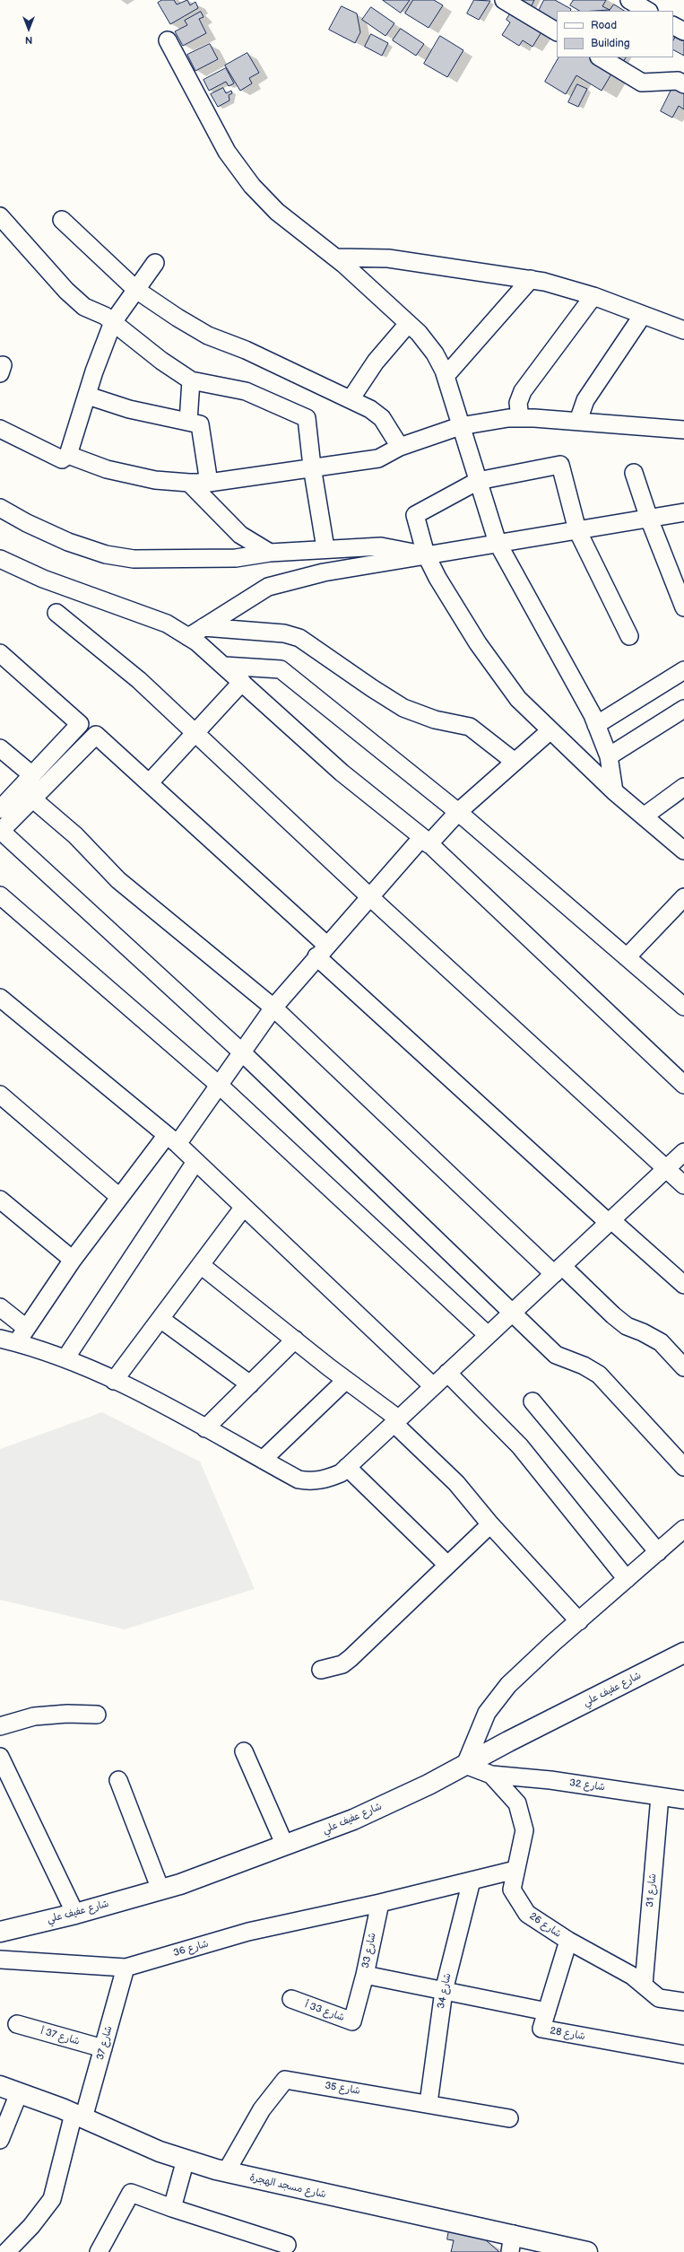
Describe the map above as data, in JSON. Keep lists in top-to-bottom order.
{
  "streets": {
    "main road": ["شارع عفيف علي", "شارع مسجد الهجرة"],
    "street": [
      "شارع 32",
      "شارع 31",
      "شارع 26",
      "شارع 36",
      "شارع 33",
      "شارع 34",
      "شارع 33 أ",
      "شارع 28",
      "شارع 37 أ",
      "شارع 37",
      "شارع 35"
    ]
  },
  "crossings": [
    ["شارع عفيف علي", "شارع 26"],
    ["شارع 32", "شارع 31"],
    ["شارع 32", "شارع 26"],
    ["شارع 31", "شارع 26"],
    ["شارع 26", "شارع 28"],
    ["شارع 36", "شارع 33"],
    ["شارع 36", "شارع 37"],
    ["شارع 33", "شارع 34"],
    ["شارع 33", "شارع 33 أ"],
    ["شارع 33", "شارع 28"],
    ["شارع 34", "شارع 35"],
    ["شارع 37 أ", "شارع 37"],
    ["شارع 37", "شارع مسجد الهجرة"],
    ["شارع 35", "شارع مسجد الهجرة"]
  ],
  "legend": ["Road", "Building"],
  "north": "bottom"
}
